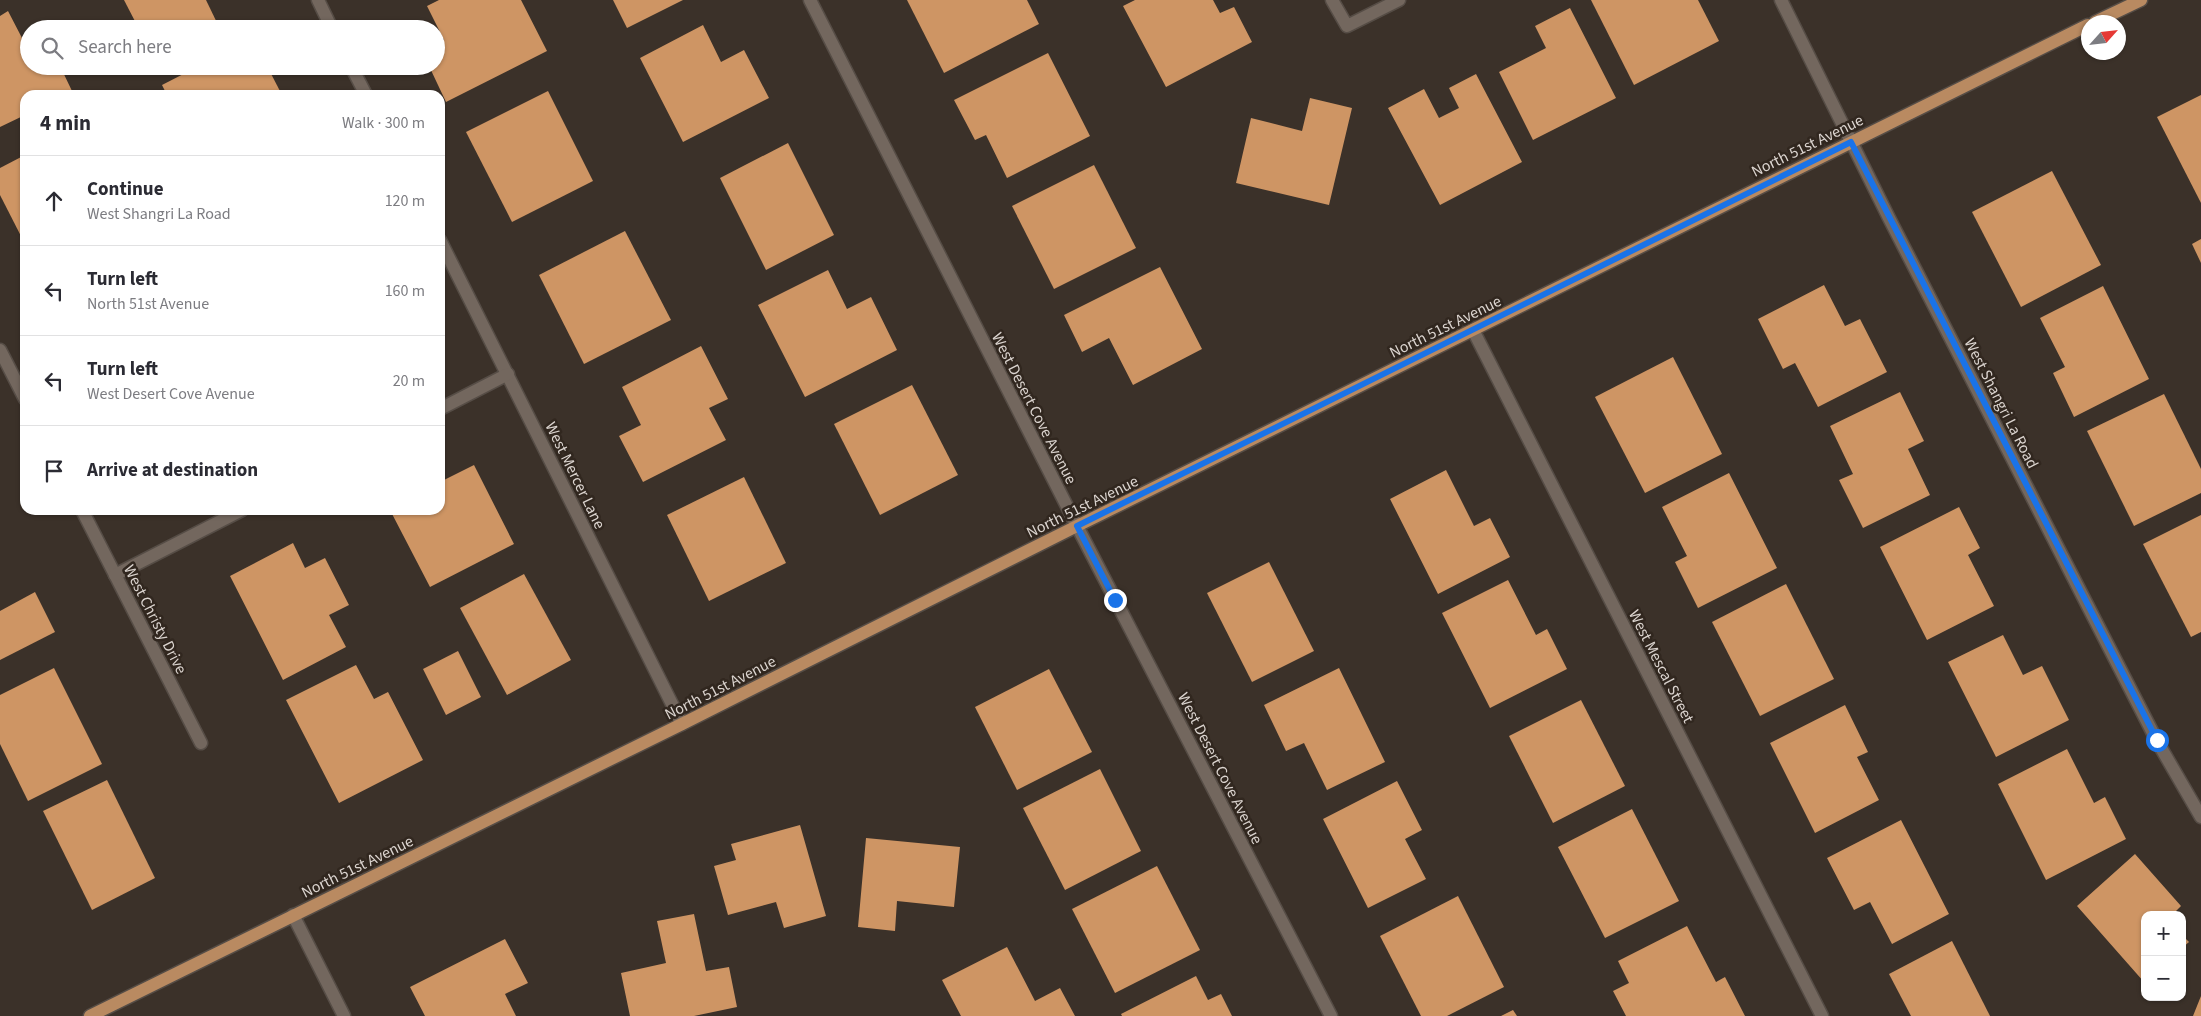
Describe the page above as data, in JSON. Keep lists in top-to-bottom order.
{
  "streets": {
    "main road": ["North 51st Avenue"],
    "street": [
      "West Shangri La Road",
      "West Desert Cove Avenue",
      "West Mercer Lane",
      "West Christy Drive",
      "West Mescal Street"
    ]
  },
  "crossings": [
    ["North 51st Avenue", "West Shangri La Road"],
    ["North 51st Avenue", "West Desert Cove Avenue"],
    ["North 51st Avenue", "West Mercer Lane"],
    ["North 51st Avenue", "West Mescal Street"]
  ],
  "north": "top right",
  "page": {
    "search": "Search here",
    "heading": ["4 min", "Walk · 300 m"],
    "list": [
      ["Continue", "West Shangri La Road", "120 m"],
      ["Turn left", "North 51st Avenue", "160 m"],
      ["Turn left", "West Desert Cove Avenue", "20 m"],
      "Arrive at destination"
    ],
    "map_buttons": ["+", "−"]
  }
}
